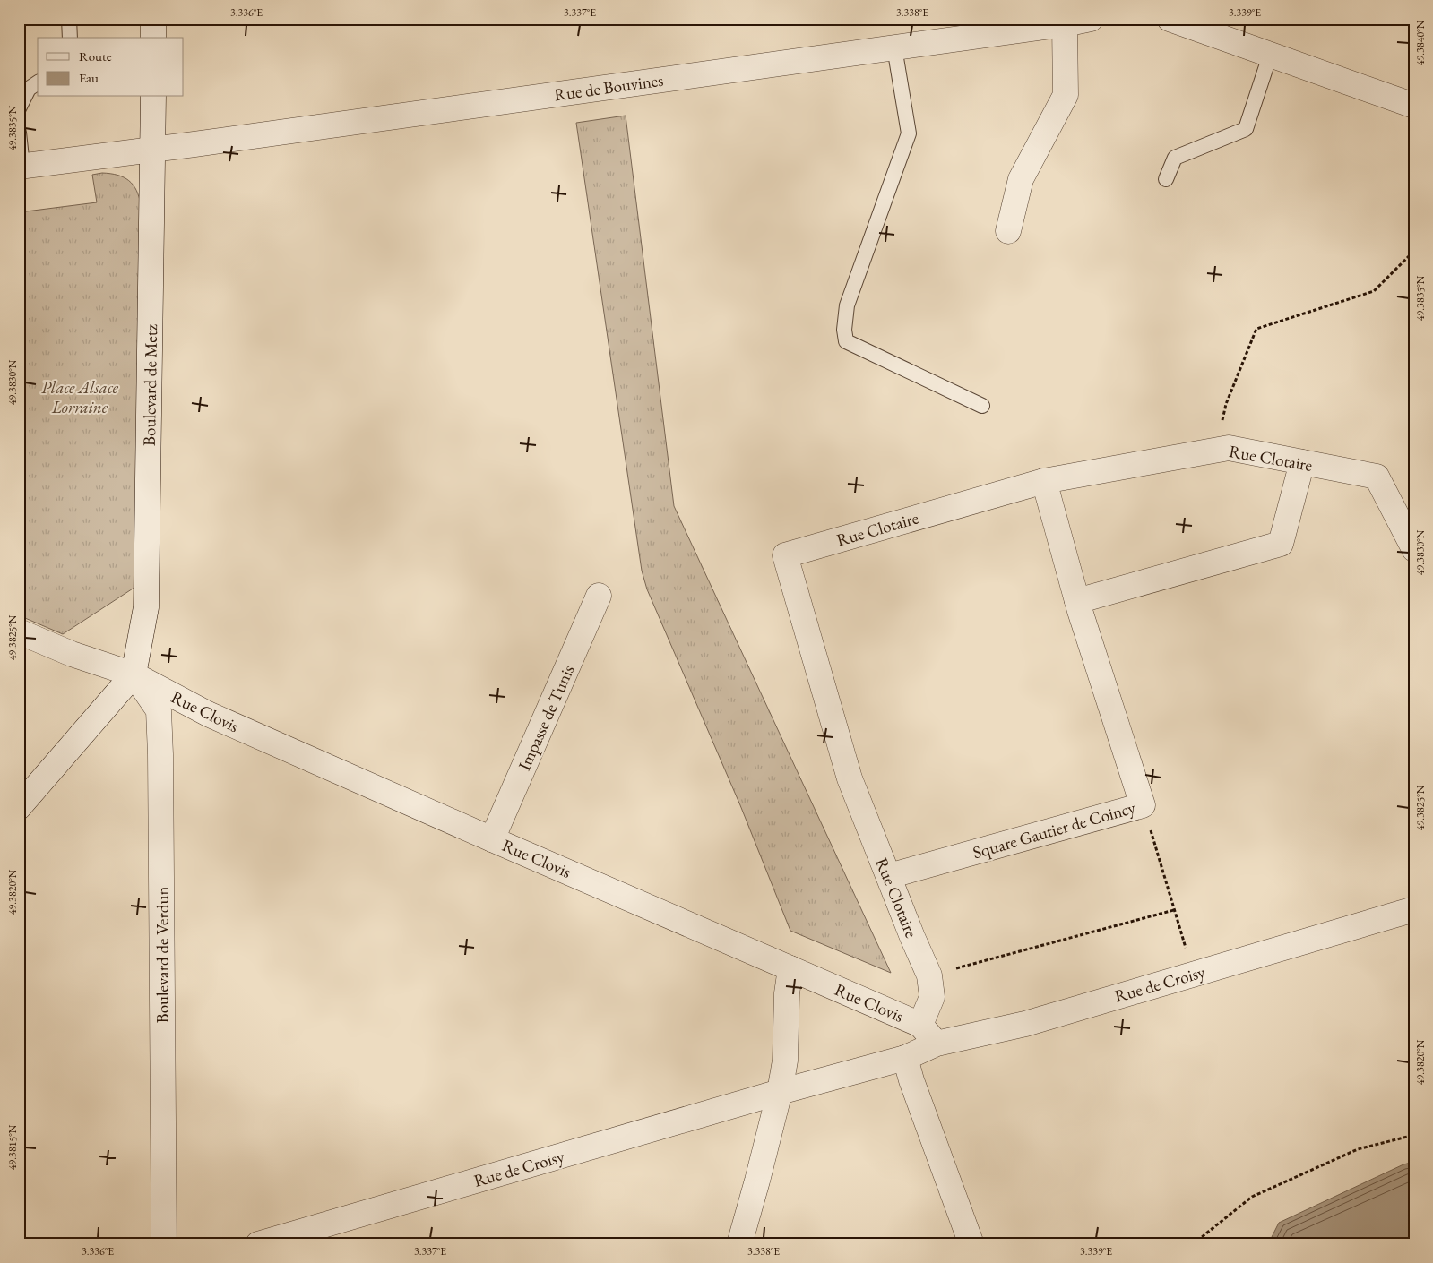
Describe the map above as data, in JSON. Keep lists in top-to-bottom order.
{
  "streets": {
    "street": [
      "Rue de Bouvines",
      "Boulevard de Metz",
      "Rue Clotaire",
      "Rue Clovis",
      "Impasse de Tunis",
      "Square Gautier de Coincy",
      "Boulevard de Verdun",
      "Rue de Croisy"
    ]
  },
  "crossings": [
    ["Rue de Bouvines", "Boulevard de Metz"],
    ["Boulevard de Metz", "Rue Clovis"],
    ["Boulevard de Metz", "Boulevard de Verdun"],
    ["Rue Clotaire", "Rue Clovis"],
    ["Rue Clotaire", "Square Gautier de Coincy"],
    ["Rue Clovis", "Impasse de Tunis"],
    ["Rue Clovis", "Boulevard de Verdun"],
    ["Rue Clovis", "Rue de Croisy"]
  ],
  "parks": ["Place Alsace Lorraine"],
  "legend": ["Route", "Eau"],
  "coordinates": [
    "3.336°E",
    "3.337°E",
    "3.338°E",
    "3.339°E",
    "49.3840°N",
    "49.3835°N",
    "49.3830°N",
    "49.3825°N",
    "49.3820°N",
    "49.3815°N"
  ]
}
